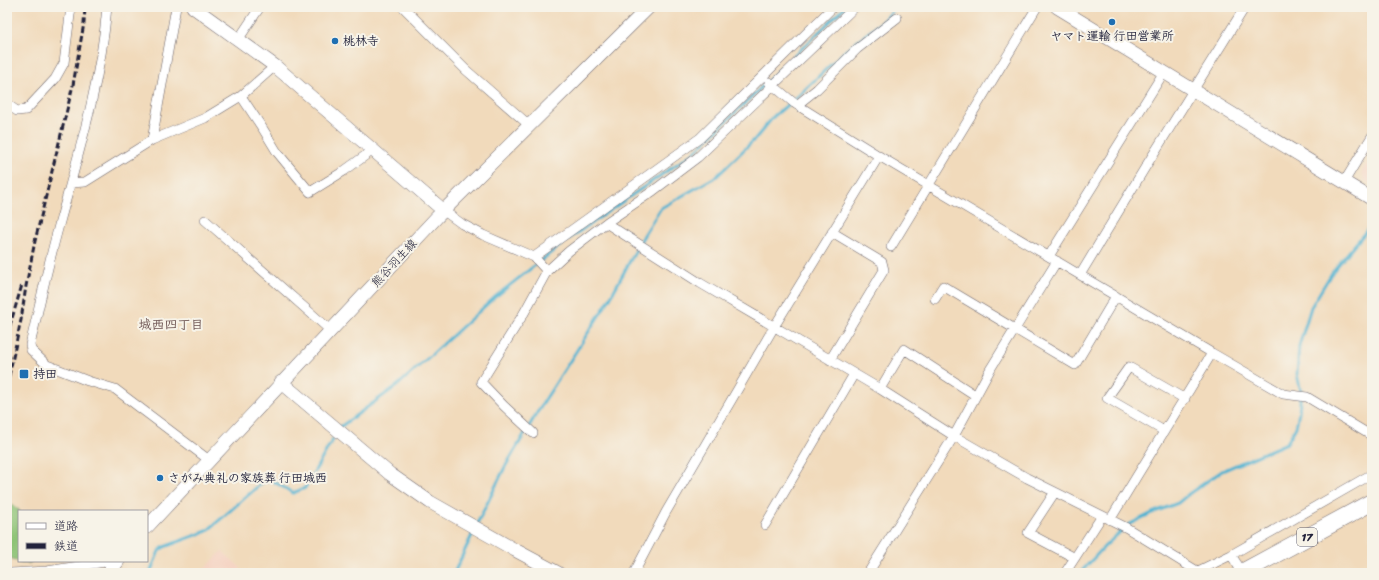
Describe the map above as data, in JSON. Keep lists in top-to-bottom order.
{
  "streets": {
    "highway": ["17"],
    "street": ["熊谷羽生線"]
  },
  "districts": ["城西四丁目"],
  "places": {
    "other": ["ヤマト運輸 行田営業所", "桃林寺", "さがみ典礼の家族葬 行田城西"],
    "transit": ["持田"]
  },
  "legend": ["道路", "鉄道"]
}
